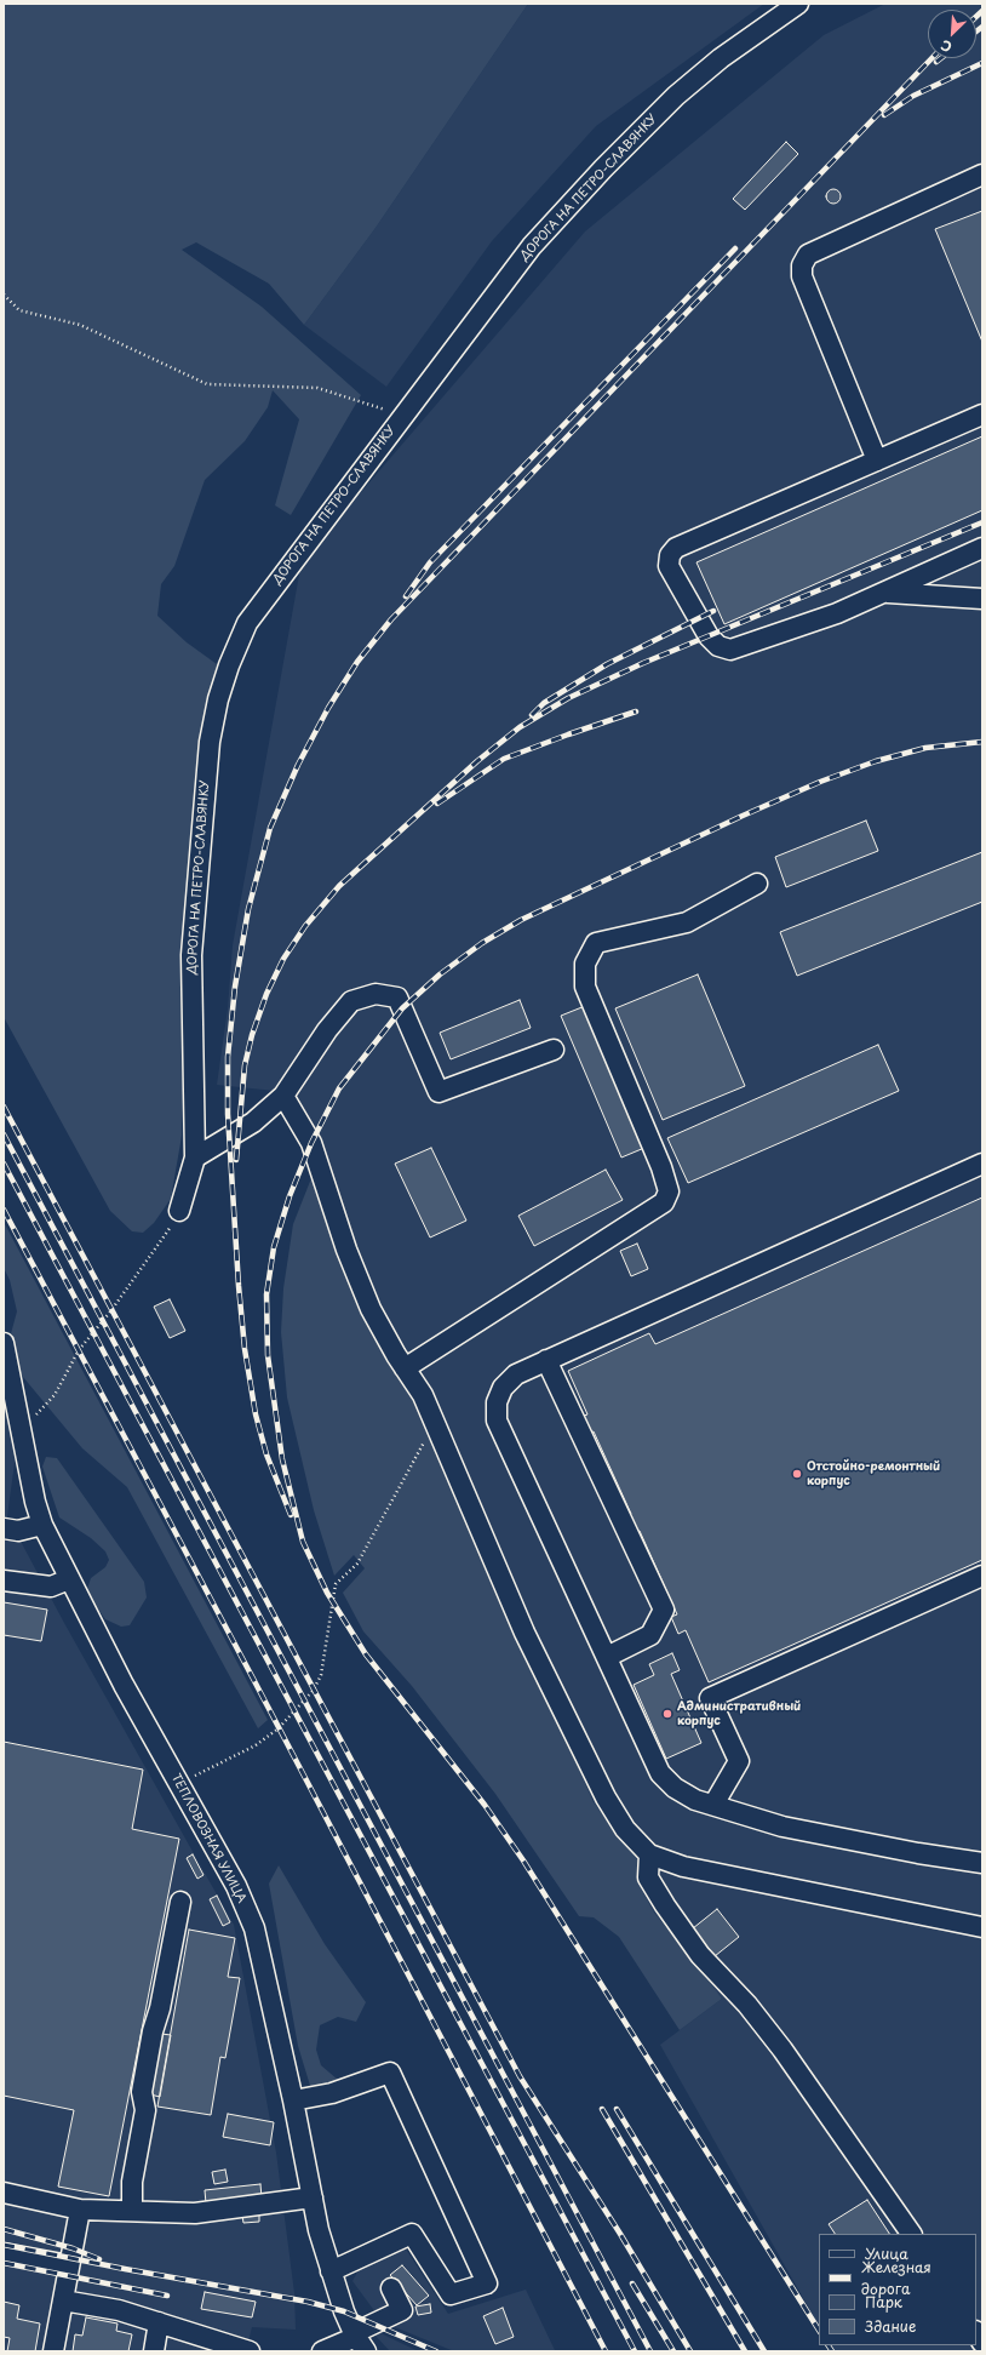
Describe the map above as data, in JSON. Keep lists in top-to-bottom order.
{
  "streets": {
    "street": ["ДОРОГА НА ПЕТРО-СЛАВЯНКУ", "ТЕПЛОВОЗНАЯ УЛИЦА"]
  },
  "places": ["Отстойно-ремонтный корпус", "Административный корпус"],
  "legend": [
    "Улица",
    "Железная дорога",
    "Парк",
    "Здание"
  ],
  "north": "bottom left"
}
